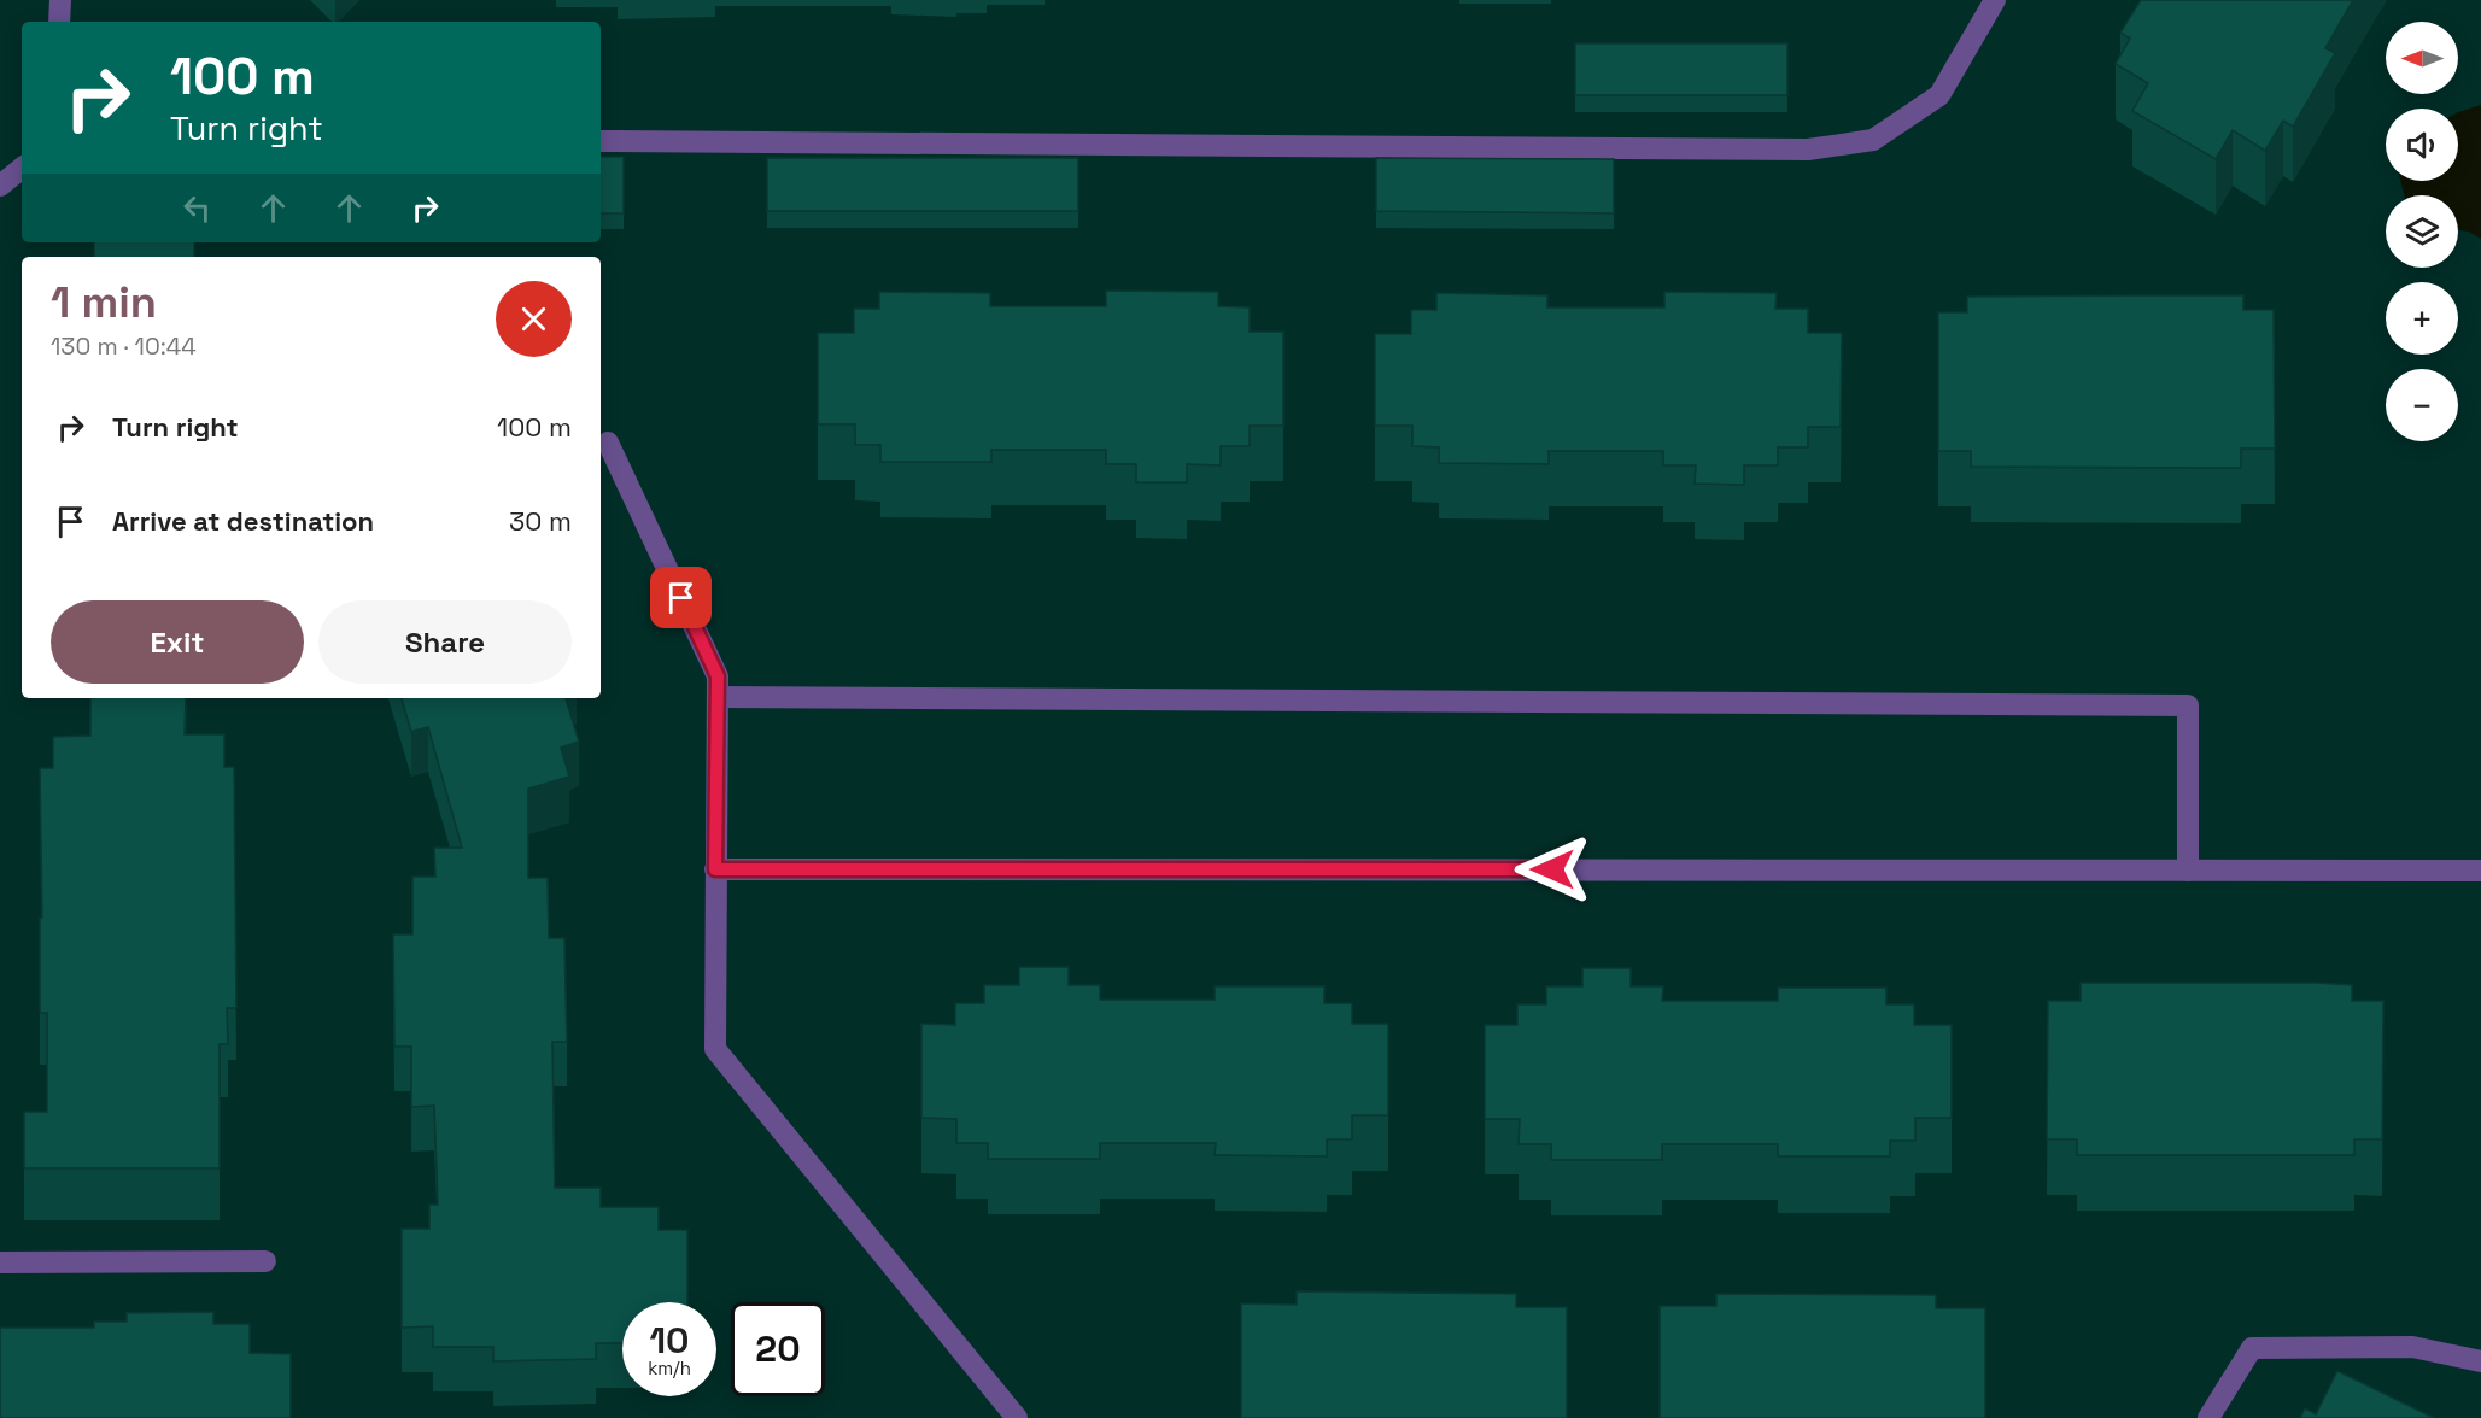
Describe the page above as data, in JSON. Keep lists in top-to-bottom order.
{
  "north": "left",
  "page": {
    "map_buttons": ["+", "−"],
    "turn": ["100 m", "Turn right"],
    "heading": ["1 min", "130 m · 10:44"],
    "list": [
      {
        "name": "Turn right",
        "value": "100 m"
      },
      {
        "name": "Arrive at destination",
        "value": "30 m"
      }
    ],
    "buttons": ["Exit", "Share"],
    "speed": "10 km/h",
    "limit": "20"
  }
}
